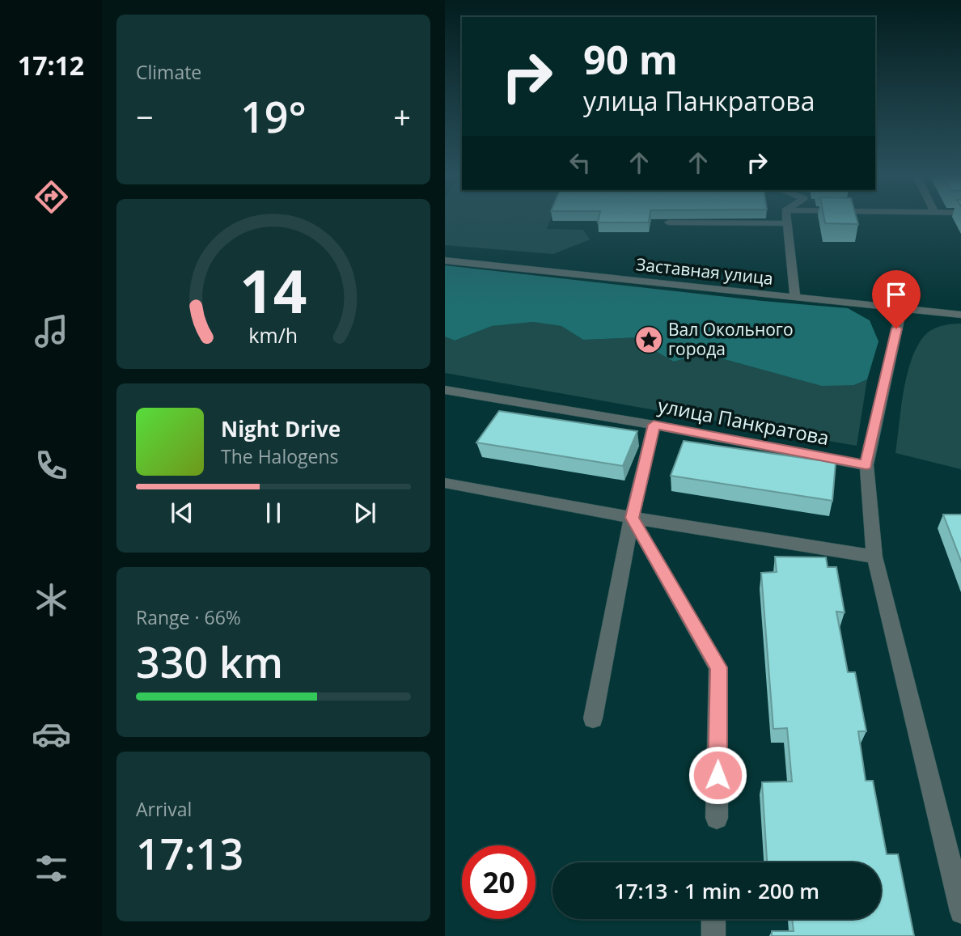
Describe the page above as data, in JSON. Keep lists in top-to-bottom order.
{
  "streets": {
    "street": ["Заставная улица", "улица Панкратова"]
  },
  "places": {
    "place": ["Вал Окольного города"]
  },
  "page": {
    "tabs": "17:12",
    "tile": [
      "Climate",
      ["Range · 66%", "330 km"],
      ["Arrival", "17:13"]
    ],
    "turn": ["90 m", "улица Панкратова"],
    "heat": ["−", "19°", "+"],
    "song": ["Night Drive", "The Halogens"],
    "limit": "20",
    "trip": "17:13 · 1 min · 200 m",
    "gauge": ["14", "km/h"]
  }
}
